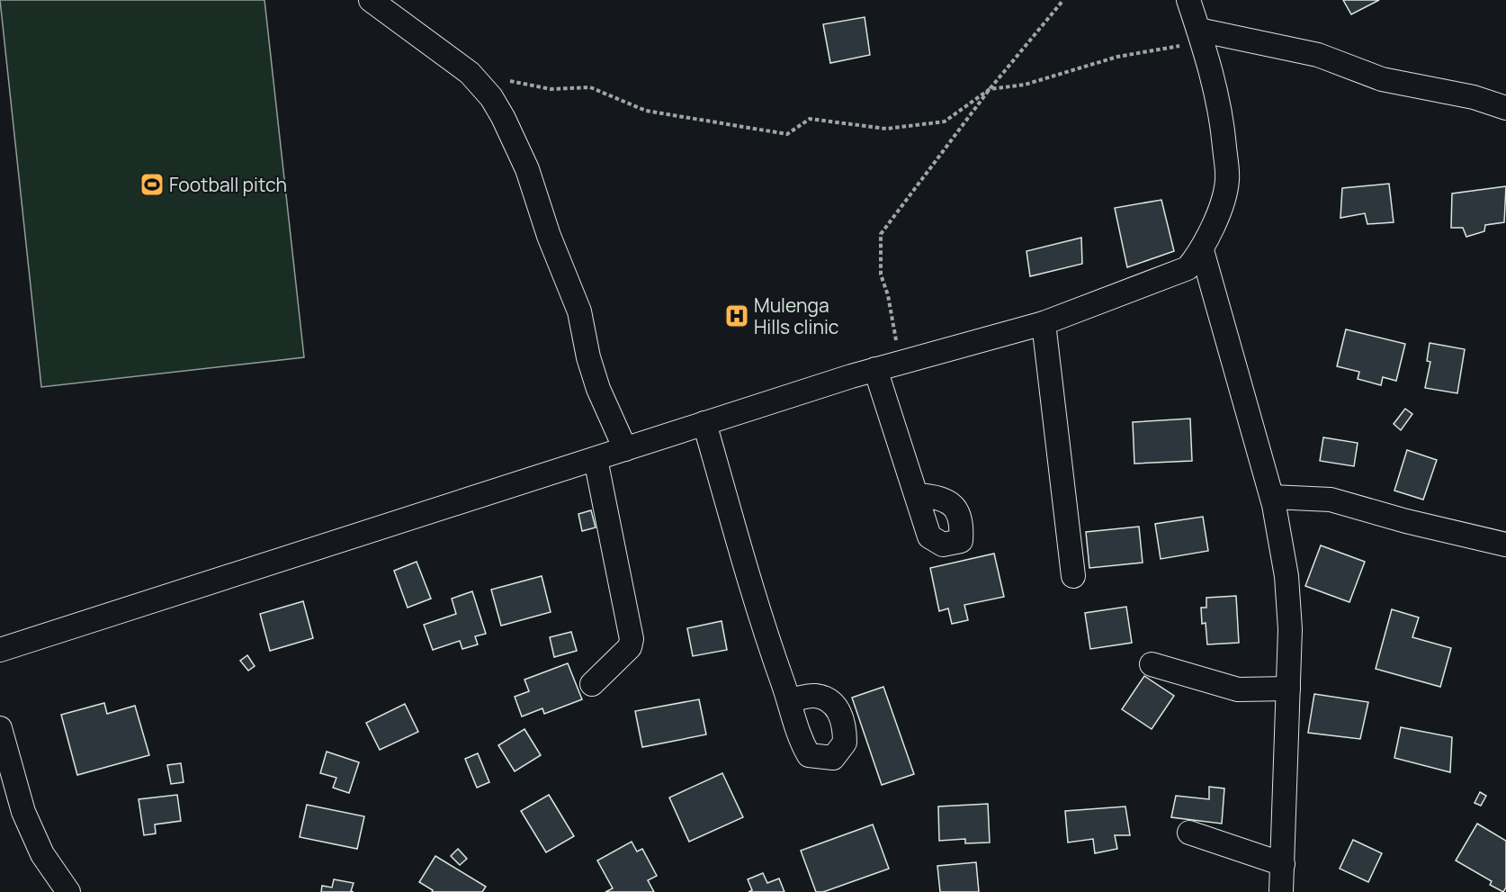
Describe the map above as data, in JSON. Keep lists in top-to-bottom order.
{
  "places": {
    "sports": ["Football pitch"],
    "hospital": ["Mulenga Hills clinic"]
  }
}
